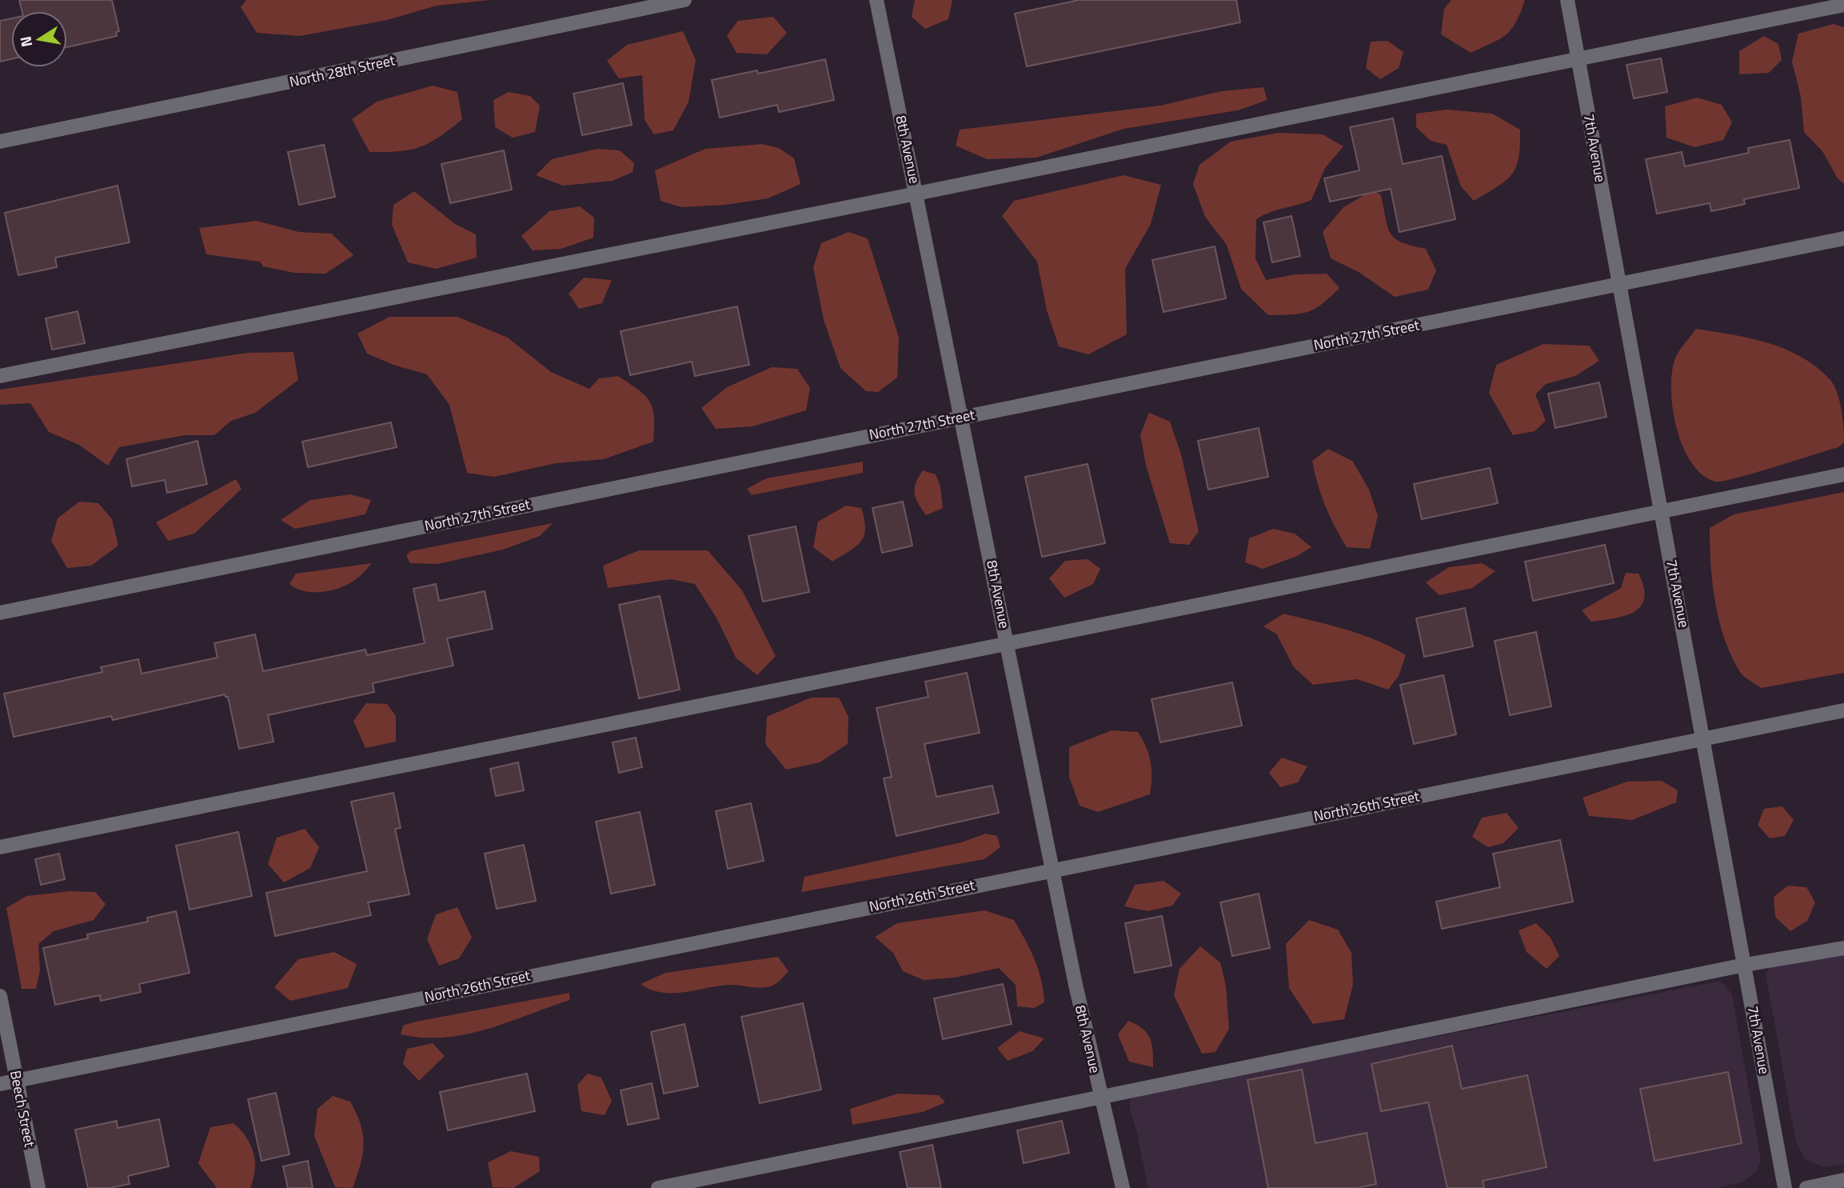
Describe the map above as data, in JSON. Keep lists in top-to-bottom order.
{
  "streets": {
    "street": [
      "North 28th Street",
      "7th Avenue",
      "8th Avenue",
      "North 27th Street",
      "North 26th Street",
      "Beech Street"
    ]
  },
  "crossings": [
    ["7th Avenue", "North 27th Street"],
    ["7th Avenue", "North 26th Street"],
    ["8th Avenue", "North 27th Street"],
    ["8th Avenue", "North 26th Street"],
    ["North 26th Street", "Beech Street"]
  ],
  "north": "left"
}
